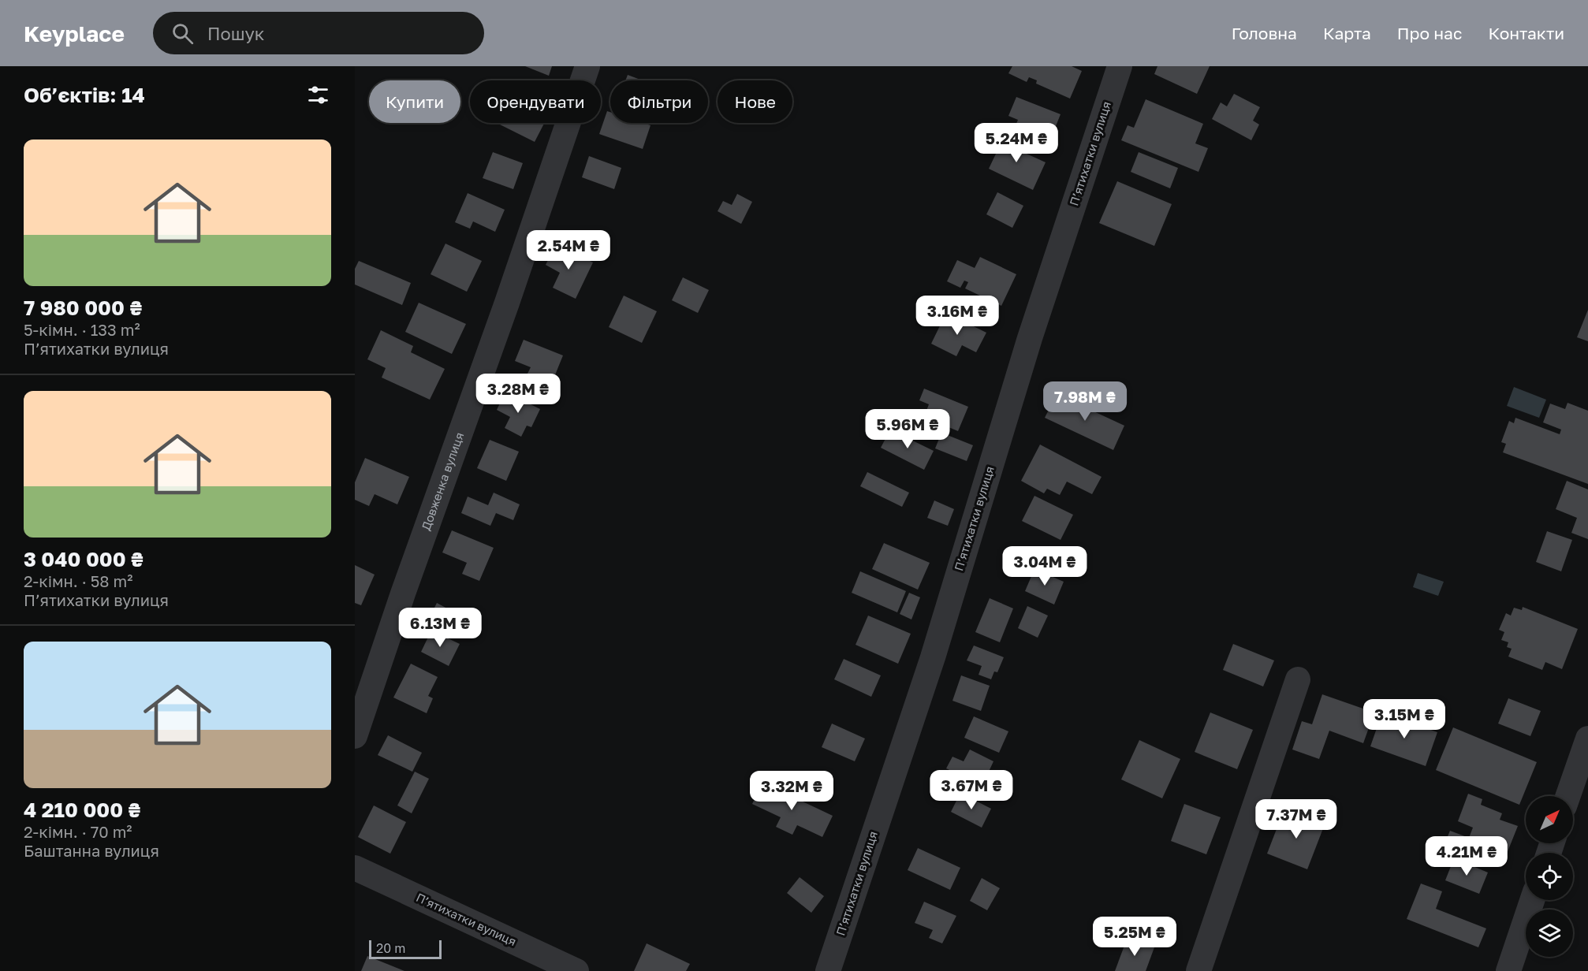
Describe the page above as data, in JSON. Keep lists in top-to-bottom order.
{
  "streets": {
    "street": ["Пʼятихатки вулиця", "Довженка вулиця"]
  },
  "scale_bar": "20 m",
  "north": "top right",
  "page": {
    "header": "Keyplace",
    "search": "Пошук",
    "nav": [
      "Головна",
      "Карта",
      "Про нас",
      "Контакти"
    ],
    "heading": "Об’єктів: 14",
    "chip": [
      "Купити",
      "Орендувати",
      "Фільтри",
      "Нове"
    ],
    "list": [
      {
        "name": "7 980 000 ₴",
        "note": "5-кімн. · 133 m² · Пʼятихатки вулиця"
      },
      {
        "name": "3 040 000 ₴",
        "note": "2-кімн. · 58 m² · Пʼятихатки вулиця"
      },
      {
        "name": "4 210 000 ₴",
        "note": "2-кімн. · 70 m² · Баштанна вулиця"
      }
    ],
    "price": [
      "5.24M ₴",
      "2.54M ₴",
      "3.16M ₴",
      "3.28M ₴",
      "7.98M ₴",
      "5.96M ₴",
      "3.04M ₴",
      "6.13M ₴",
      "3.15M ₴",
      "3.67M ₴",
      "3.32M ₴",
      "7.37M ₴",
      "4.21M ₴",
      "5.25M ₴"
    ],
    "scale": "20 m"
  }
}
